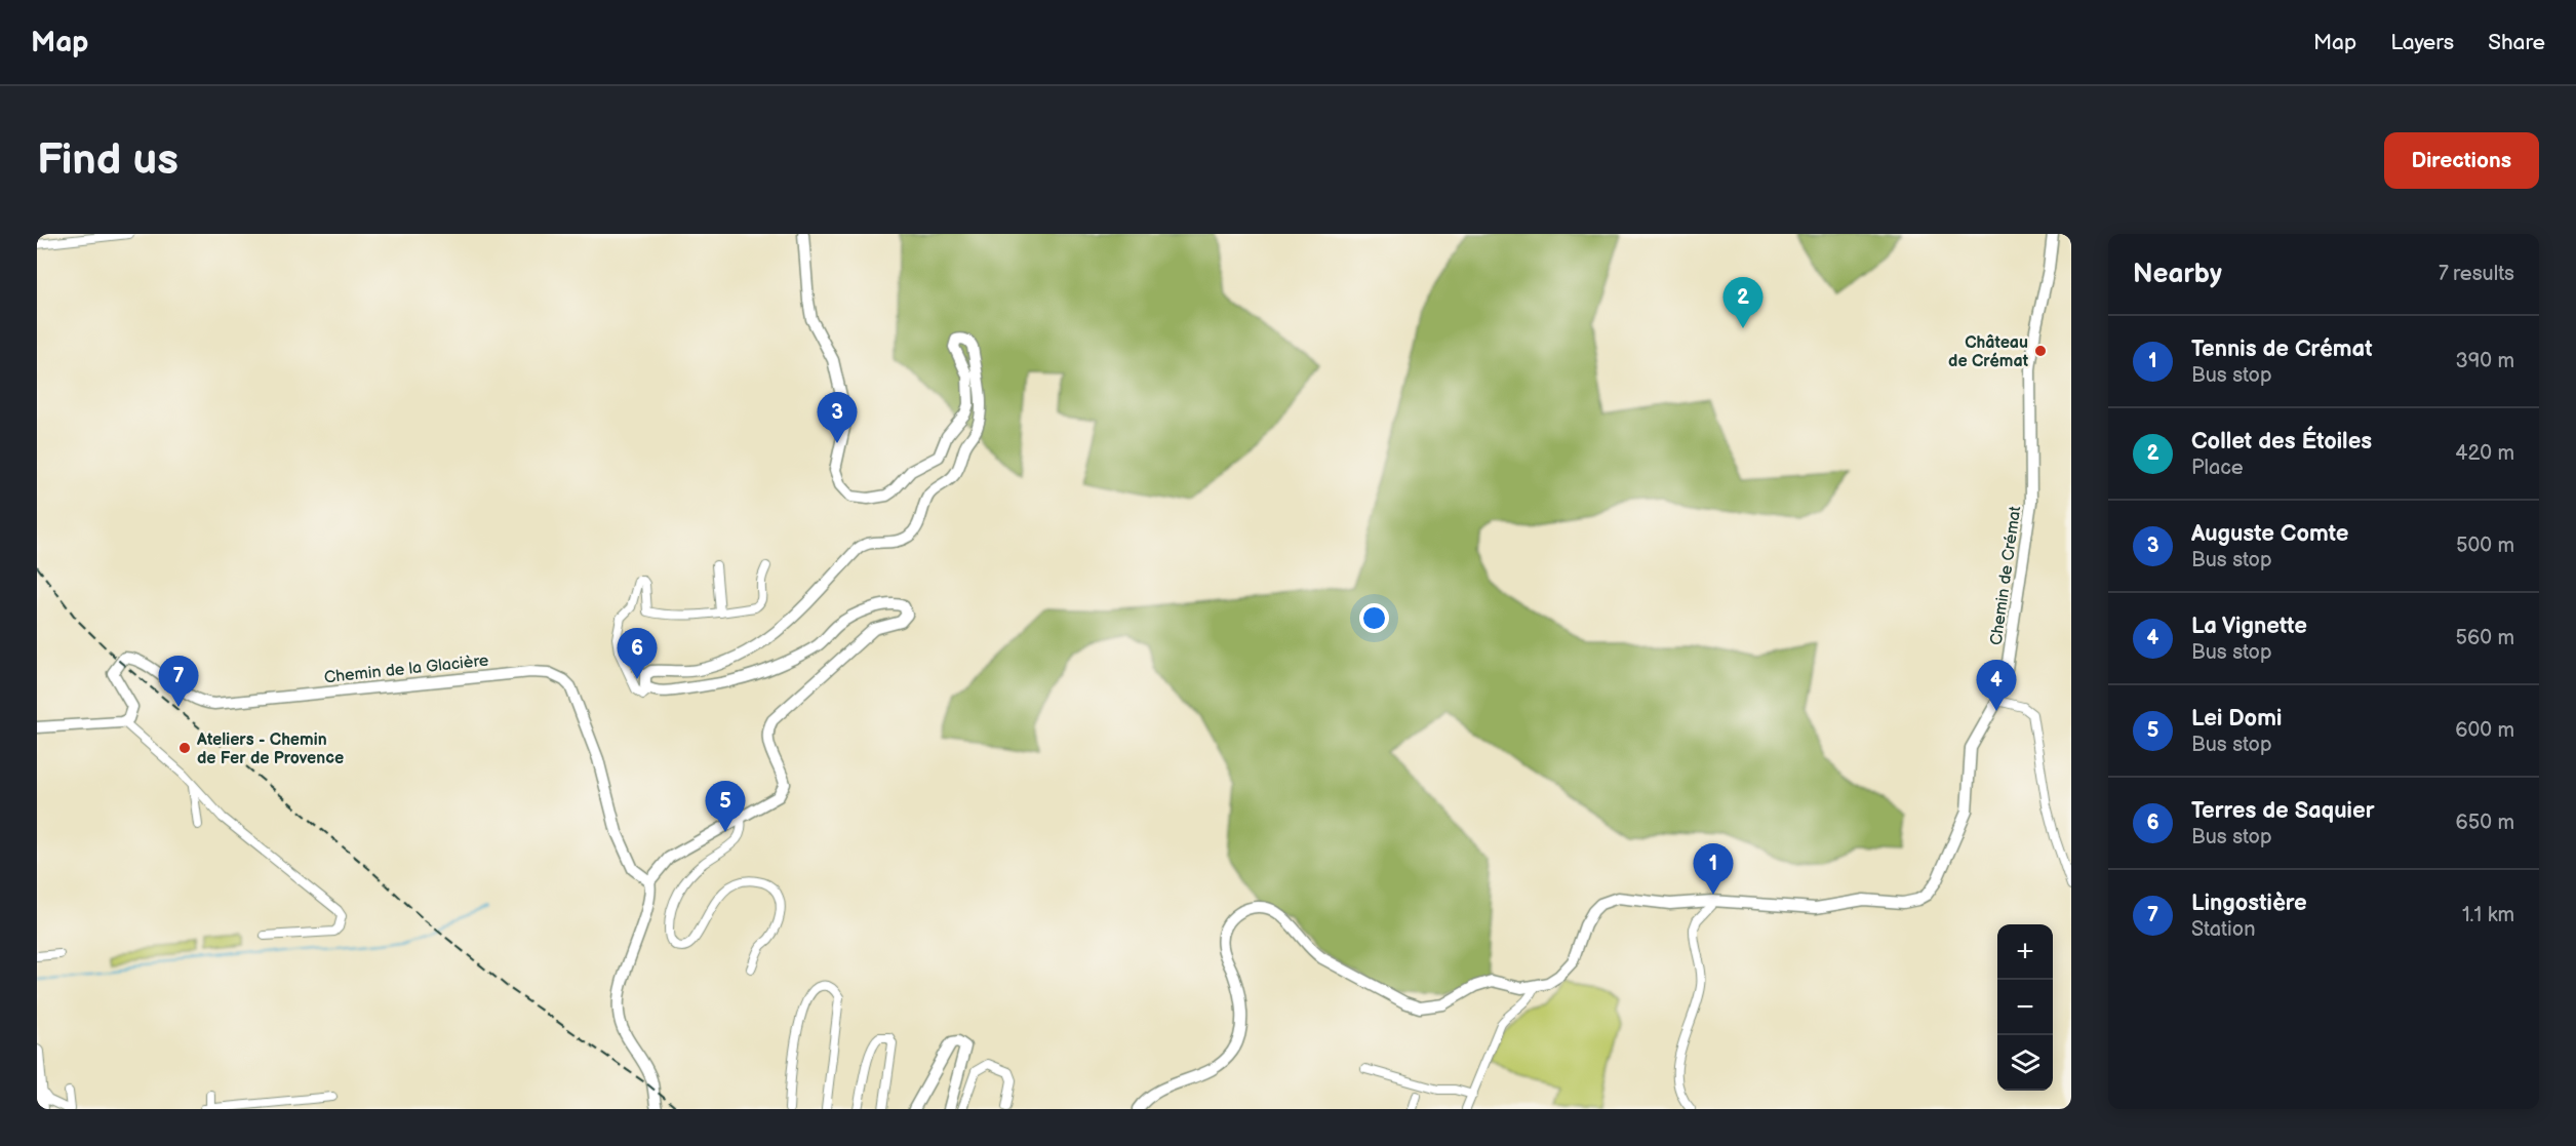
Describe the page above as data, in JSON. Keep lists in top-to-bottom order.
{
  "streets": {
    "street": ["Chemin de Crémat", "Chemin de la Glacière"]
  },
  "places": ["Château de Crémat", "Ateliers - Chemin de Fer de Provence"],
  "page": {
    "header": "Map",
    "nav": ["Map", "Layers", "Share"],
    "buttons": "Directions",
    "title": "Find us",
    "heading": ["Nearby", "7 results"],
    "pins": [
      "2",
      "3",
      "6",
      "7",
      "4",
      "5",
      "1"
    ],
    "list": [
      {
        "mark": "1",
        "name": "Tennis de Crémat",
        "note": "Bus stop",
        "value": "390 m"
      },
      {
        "mark": "2",
        "name": "Collet des Étoiles",
        "note": "Place",
        "value": "420 m"
      },
      {
        "mark": "3",
        "name": "Auguste Comte",
        "note": "Bus stop",
        "value": "500 m"
      },
      {
        "mark": "4",
        "name": "La Vignette",
        "note": "Bus stop",
        "value": "560 m"
      },
      {
        "mark": "5",
        "name": "Lei Domi",
        "note": "Bus stop",
        "value": "600 m"
      },
      {
        "mark": "6",
        "name": "Terres de Saquier",
        "note": "Bus stop",
        "value": "650 m"
      },
      {
        "mark": "7",
        "name": "Lingostière",
        "note": "Station",
        "value": "1.1 km"
      }
    ],
    "map_buttons": ["+", "−"]
  }
}
